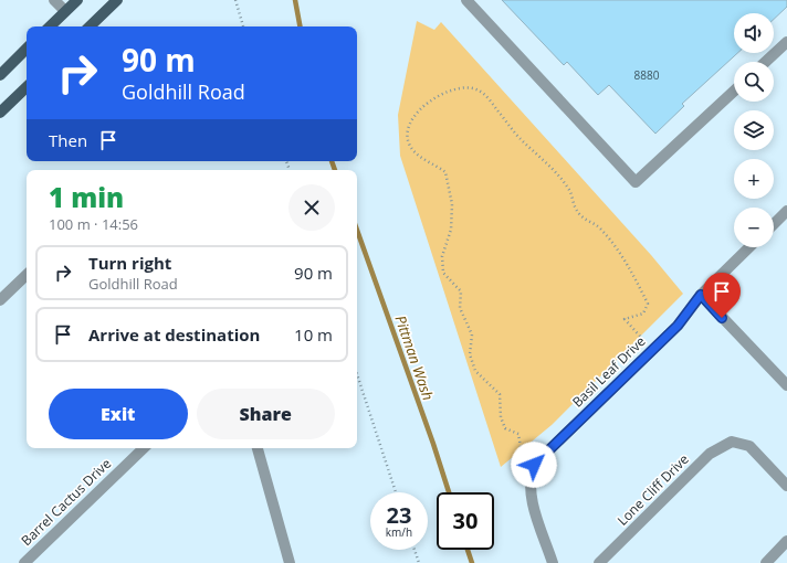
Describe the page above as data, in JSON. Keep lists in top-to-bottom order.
{
  "streets": {
    "street": ["Basil Leaf Drive", "Lone Cliff Drive", "Barrel Cactus Drive"]
  },
  "water": ["Pittman Wash"],
  "house_numbers": ["8880"],
  "page": {
    "map_buttons": ["+", "−"],
    "turn": ["90 m", "Goldhill Road"],
    "then": "Then",
    "heading": ["1 min", "100 m · 14:56"],
    "list": [
      {
        "name": "Turn right",
        "note": "Goldhill Road",
        "value": "90 m"
      },
      {
        "name": "Arrive at destination",
        "value": "10 m"
      }
    ],
    "buttons": ["Exit", "Share"],
    "speed": "23 km/h",
    "limit": "30"
  }
}
